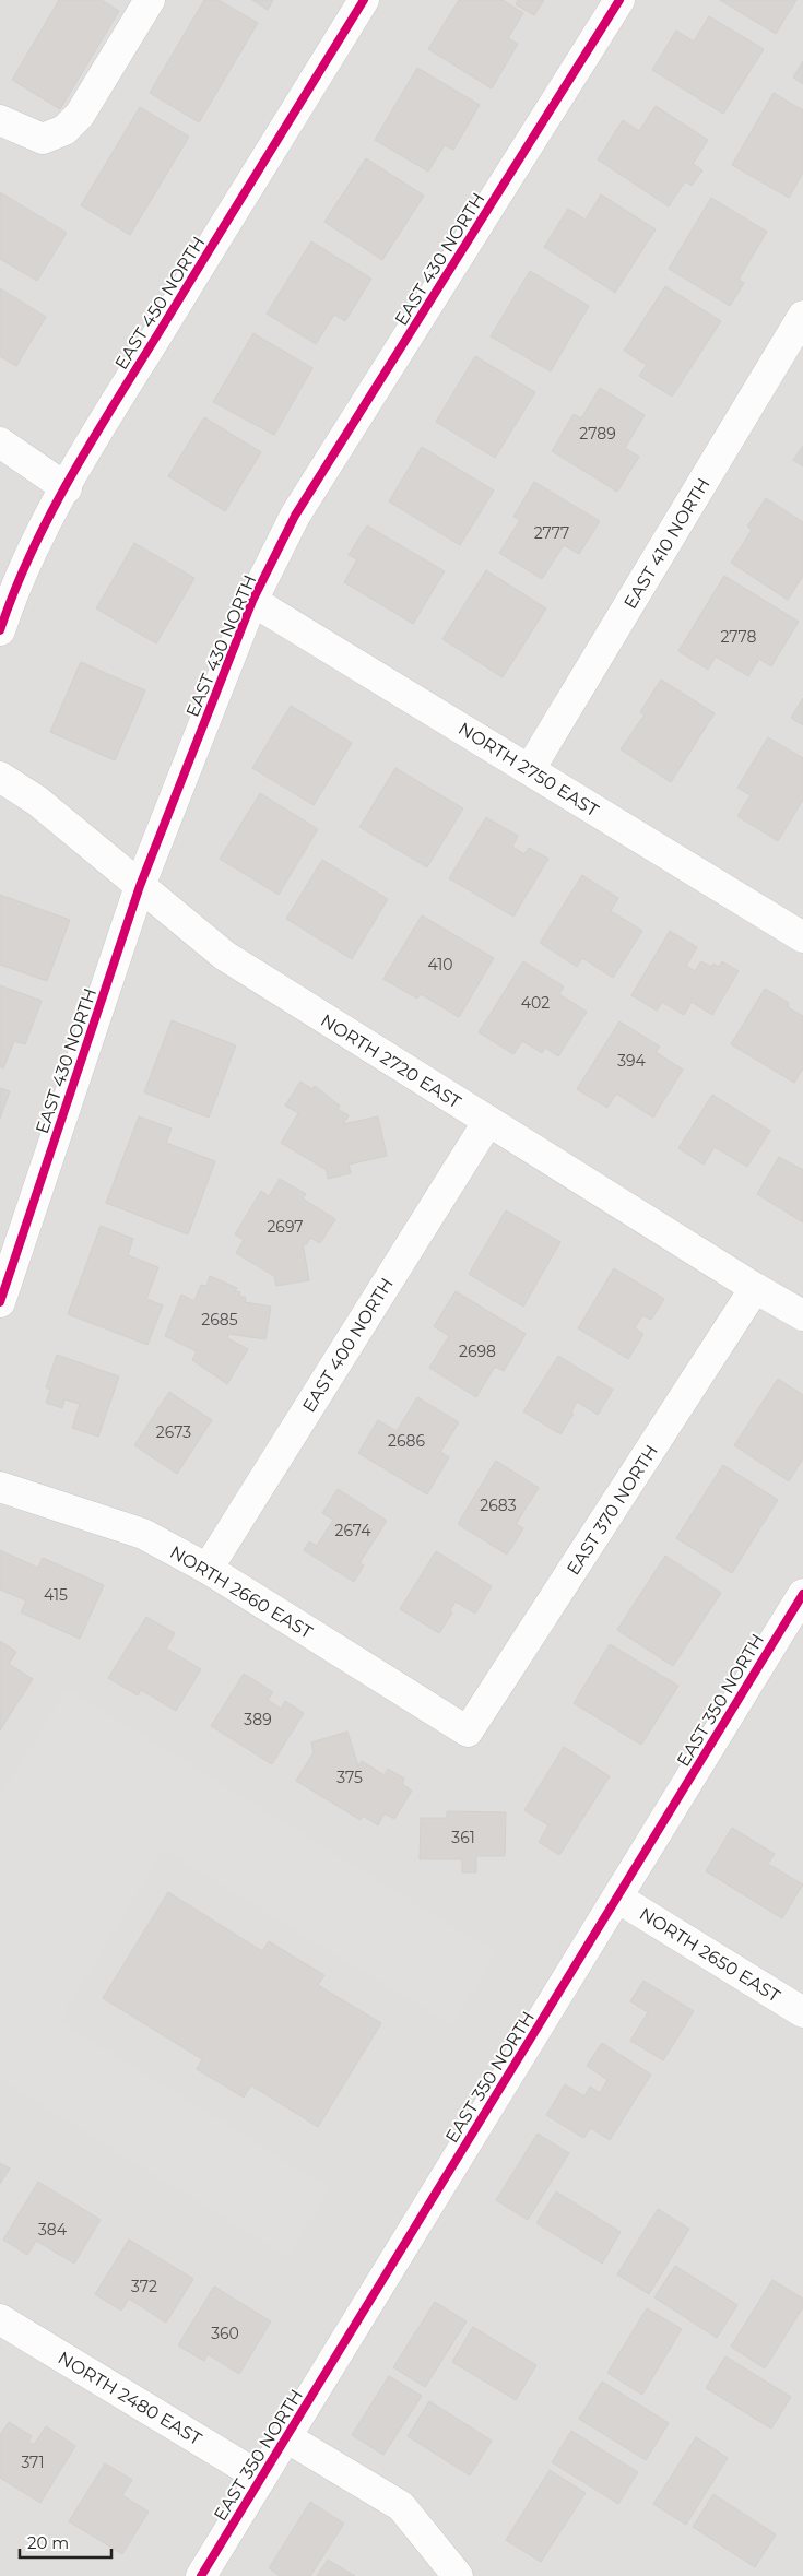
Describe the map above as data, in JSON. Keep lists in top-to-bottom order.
{
  "streets": {
    "street": [
      "EAST 430 NORTH",
      "EAST 450 NORTH",
      "EAST 410 NORTH",
      "NORTH 2750 EAST",
      "NORTH 2720 EAST",
      "EAST 400 NORTH",
      "EAST 370 NORTH",
      "NORTH 2660 EAST",
      "EAST 350 NORTH",
      "NORTH 2650 EAST",
      "NORTH 2480 EAST"
    ]
  },
  "crossings": [
    ["EAST 430 NORTH", "NORTH 2750 EAST"],
    ["EAST 430 NORTH", "NORTH 2720 EAST"],
    ["EAST 410 NORTH", "NORTH 2750 EAST"],
    ["NORTH 2720 EAST", "EAST 400 NORTH"],
    ["NORTH 2720 EAST", "EAST 370 NORTH"],
    ["EAST 400 NORTH", "NORTH 2660 EAST"],
    ["EAST 370 NORTH", "NORTH 2660 EAST"],
    ["EAST 350 NORTH", "NORTH 2650 EAST"],
    ["EAST 350 NORTH", "NORTH 2480 EAST"]
  ],
  "house_numbers": [
    "2789",
    "2777",
    "2778",
    "410",
    "402",
    "394",
    "2697",
    "2685",
    "2698",
    "2673",
    "2686",
    "2683",
    "2674",
    "415",
    "389",
    "375",
    "361",
    "384",
    "372",
    "360",
    "371"
  ],
  "scale_bar": "20 m"
}
